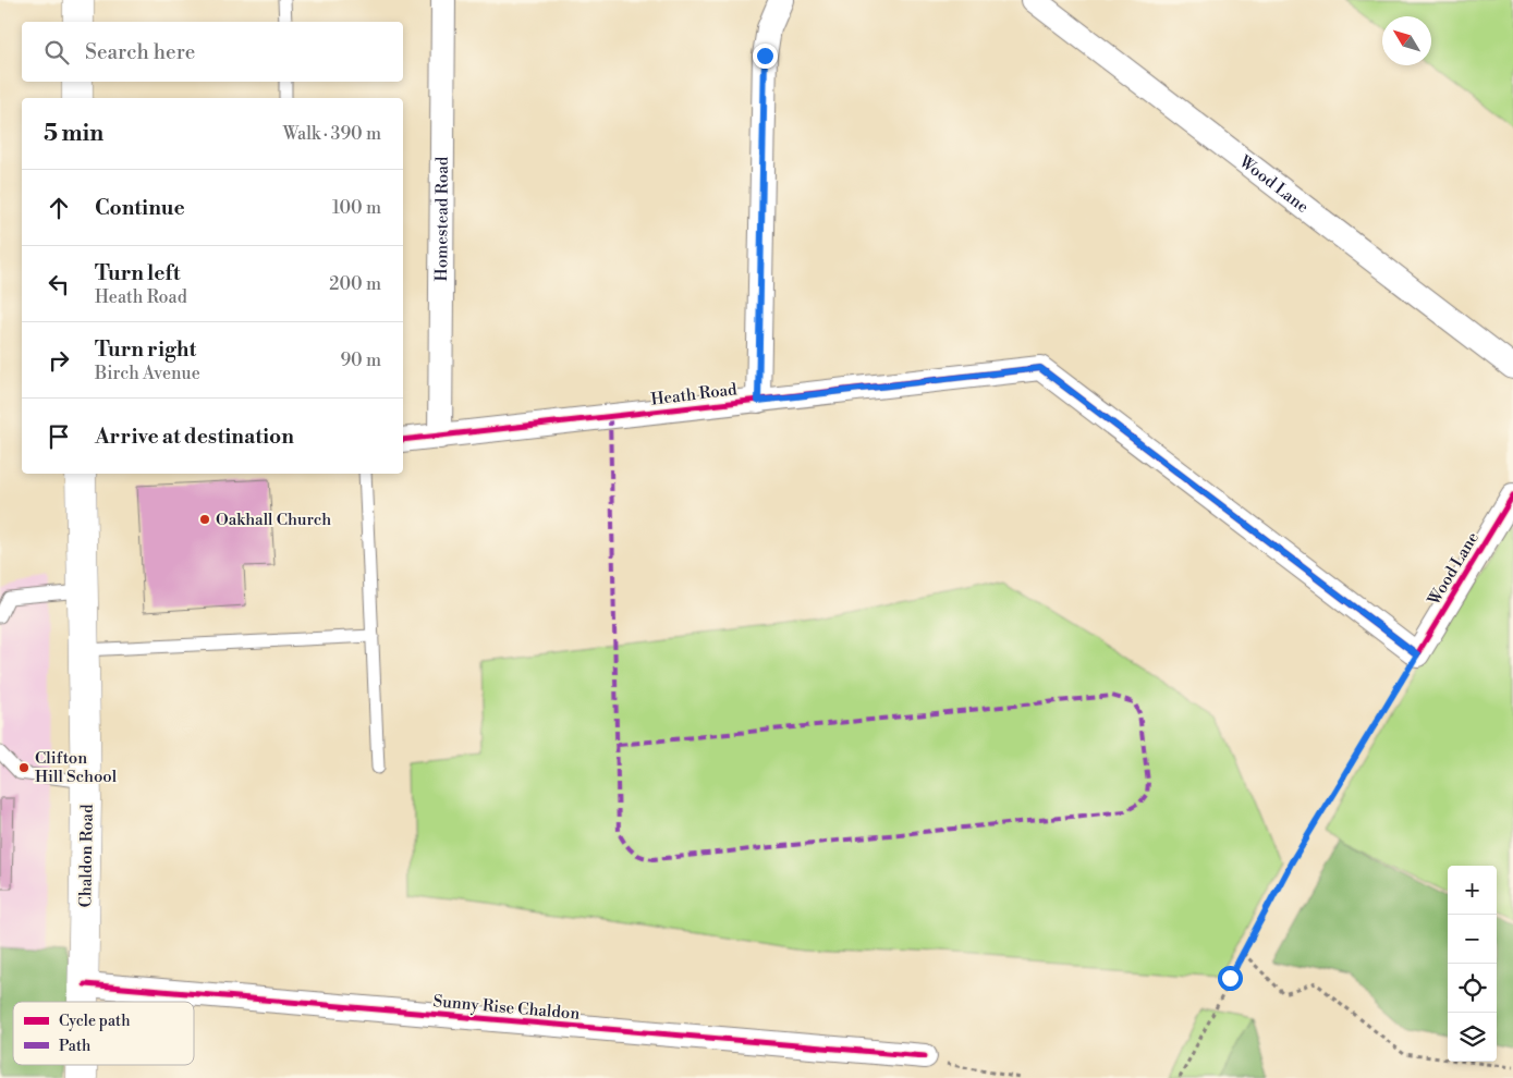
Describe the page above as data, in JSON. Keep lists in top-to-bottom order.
{
  "streets": {
    "main road": ["Chaldon Road"],
    "street": [
      "Wood Lane",
      "Homestead Road",
      "Heath Road",
      "Sunny Rise Chaldon"
    ]
  },
  "crossings": [
    ["Wood Lane", "Heath Road"],
    ["Homestead Road", "Heath Road"],
    ["Chaldon Road", "Sunny Rise Chaldon"]
  ],
  "places": ["Oakhall Church", "Clifton Hill School"],
  "legend": ["Cycle path", "Path"],
  "north": "top left",
  "page": {
    "search": "Search here",
    "heading": ["5 min", "Walk · 390 m"],
    "list": [
      ["Continue", "100 m"],
      ["Turn left", "Heath Road", "200 m"],
      ["Turn right", "Birch Avenue", "90 m"],
      "Arrive at destination"
    ],
    "map_buttons": ["+", "−"]
  }
}
